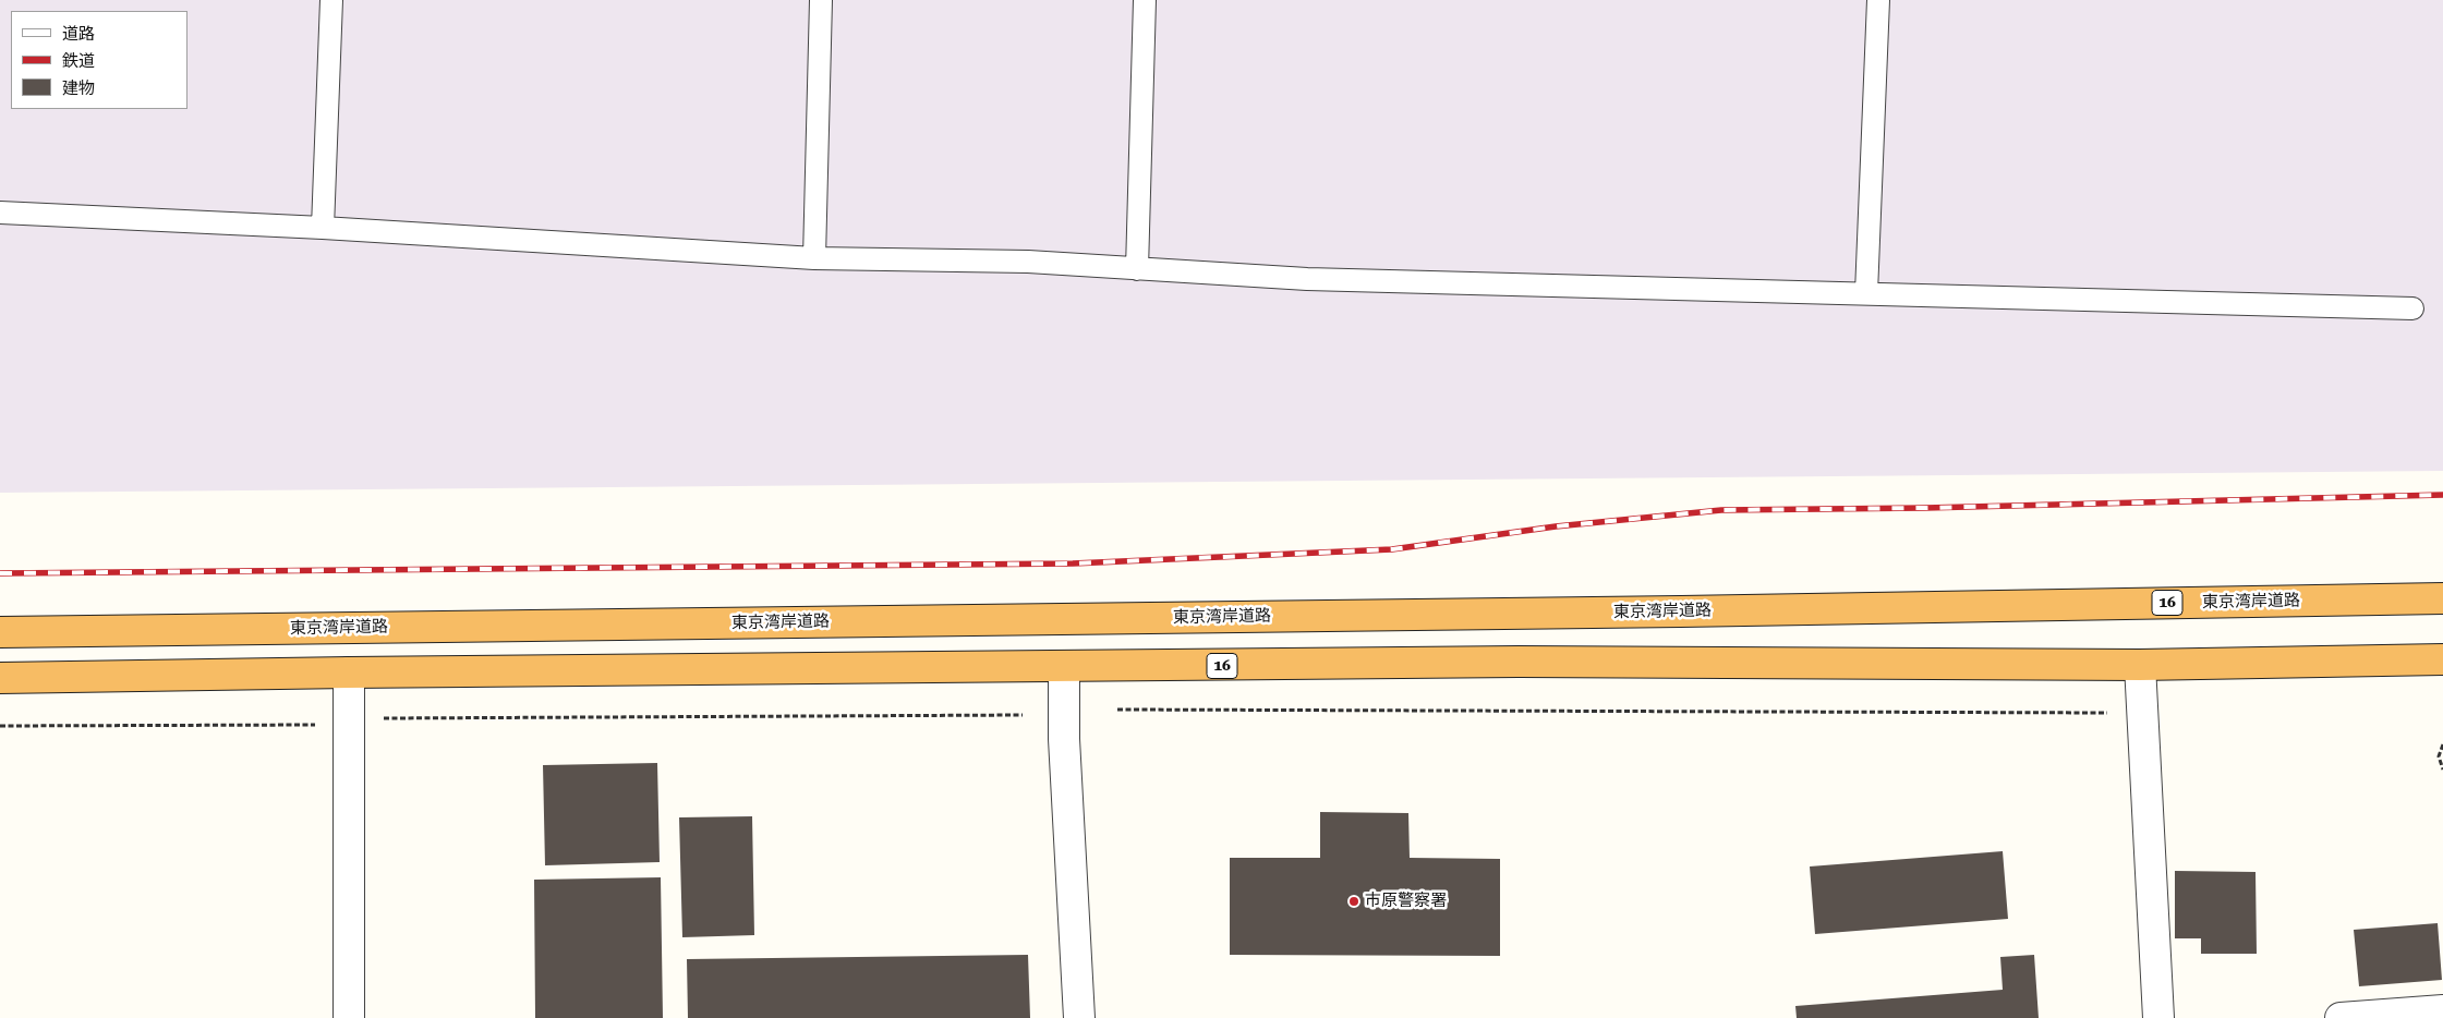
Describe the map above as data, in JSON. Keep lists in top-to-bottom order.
{
  "streets": {
    "highway": ["東京湾岸道路", "16"]
  },
  "places": ["市原警察署"],
  "legend": ["道路", "鉄道", "建物"]
}
